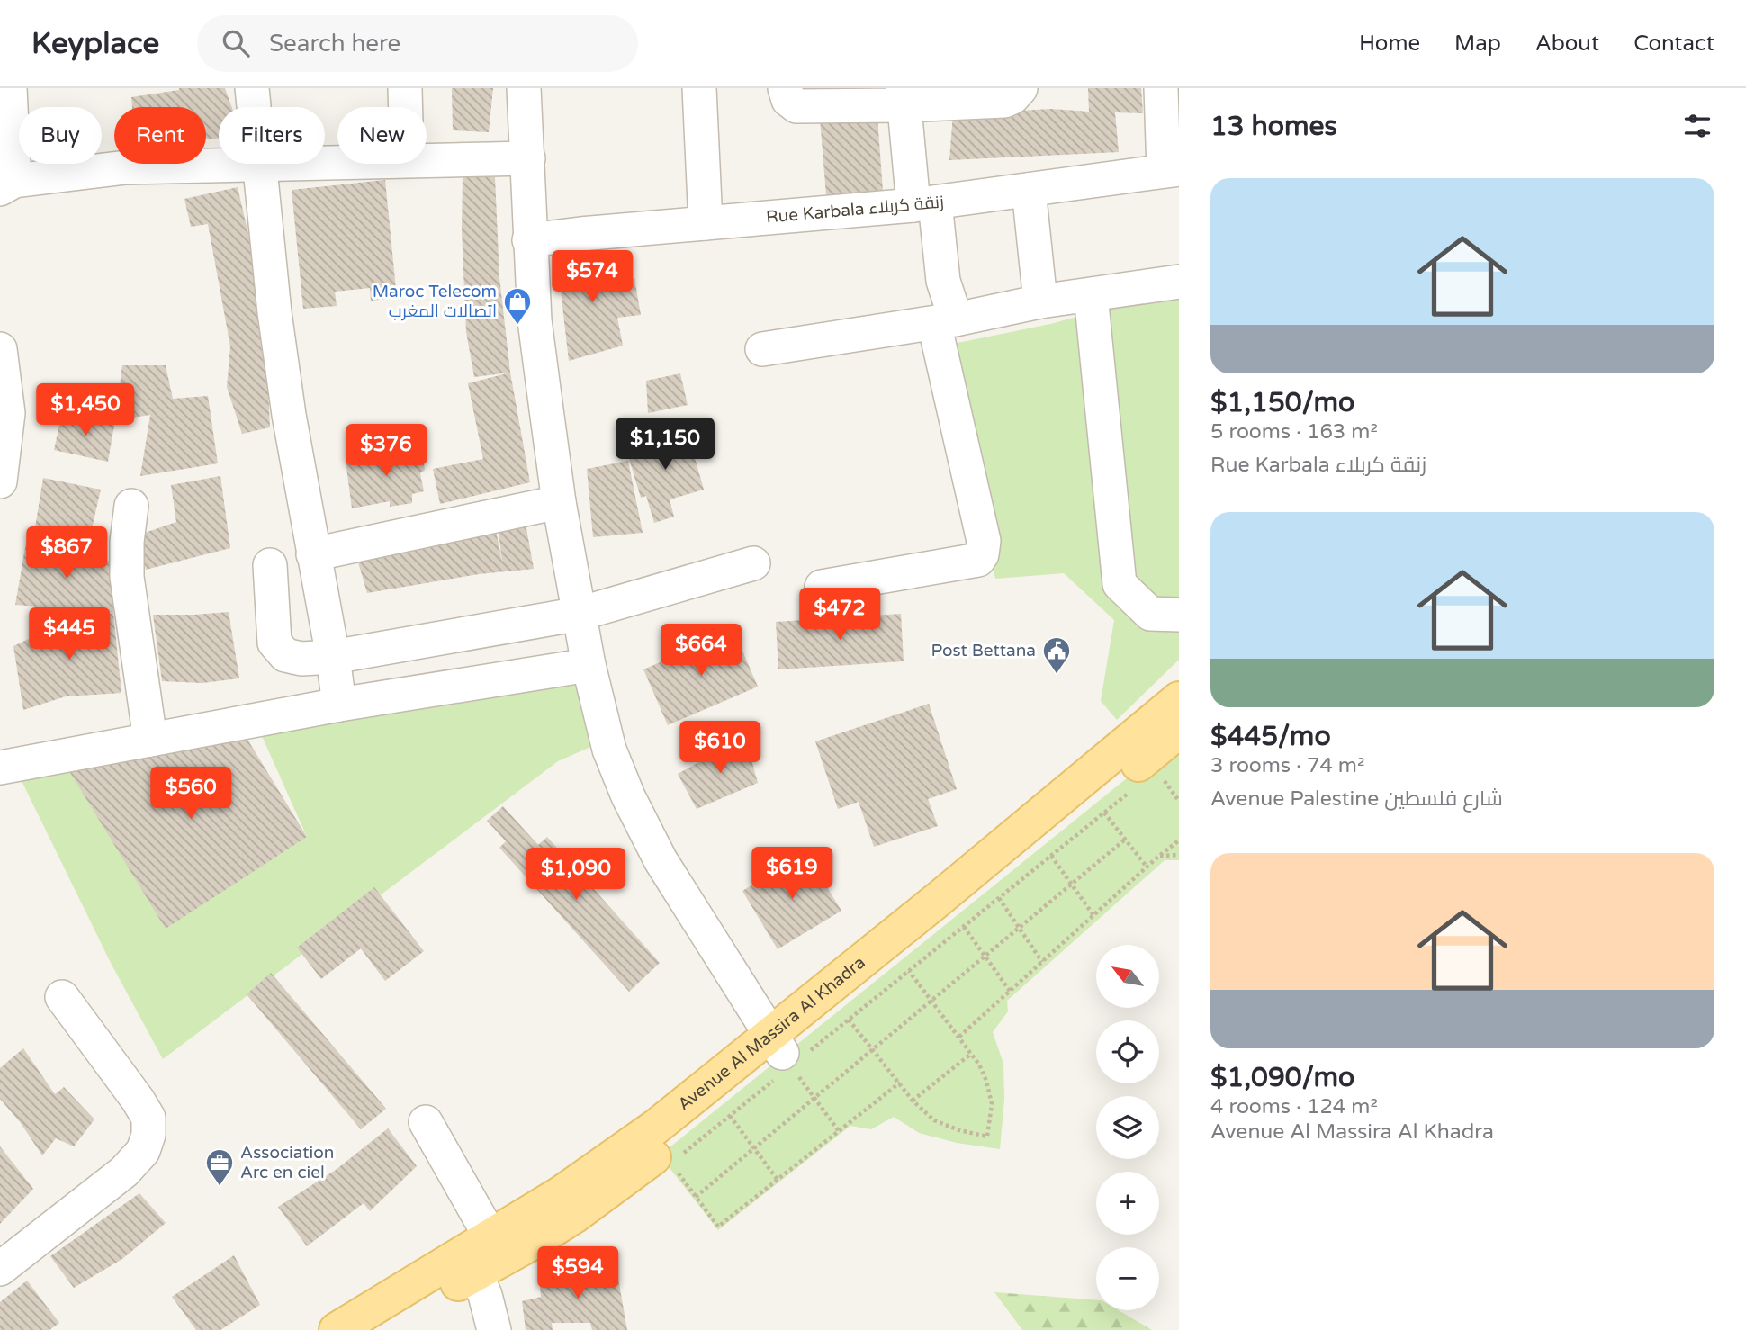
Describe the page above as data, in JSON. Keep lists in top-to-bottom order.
{
  "streets": {
    "main road": ["Avenue Al Massira Al Khadra"],
    "street": ["Rue Karbala زنقة كربلاء"]
  },
  "places": {
    "shop": ["Maroc Telecom اتصالات المغرب"],
    "public building": ["Post Bettana"],
    "office": ["Association Arc en ciel"]
  },
  "north": "top left",
  "page": {
    "header": "Keyplace",
    "search": "Search here",
    "nav": [
      "Home",
      "Map",
      "About",
      "Contact"
    ],
    "heading": "13 homes",
    "chip": [
      "Buy",
      "Rent",
      "Filters",
      "New"
    ],
    "list": [
      {
        "name": "$1,150/mo",
        "note": "5 rooms · 163 m² · Rue Karbala زنقة كربلاء"
      },
      {
        "name": "$445/mo",
        "note": "3 rooms · 74 m² · Avenue Palestine شارع فلسطين"
      },
      {
        "name": "$1,090/mo",
        "note": "4 rooms · 124 m² · Avenue Al Massira Al Khadra"
      }
    ],
    "price": [
      "$574",
      "$1,450",
      "$1,150",
      "$376",
      "$867",
      "$472",
      "$445",
      "$664",
      "$610",
      "$560",
      "$619",
      "$1,090",
      "$594"
    ],
    "map_buttons": ["+", "−"]
  }
}
